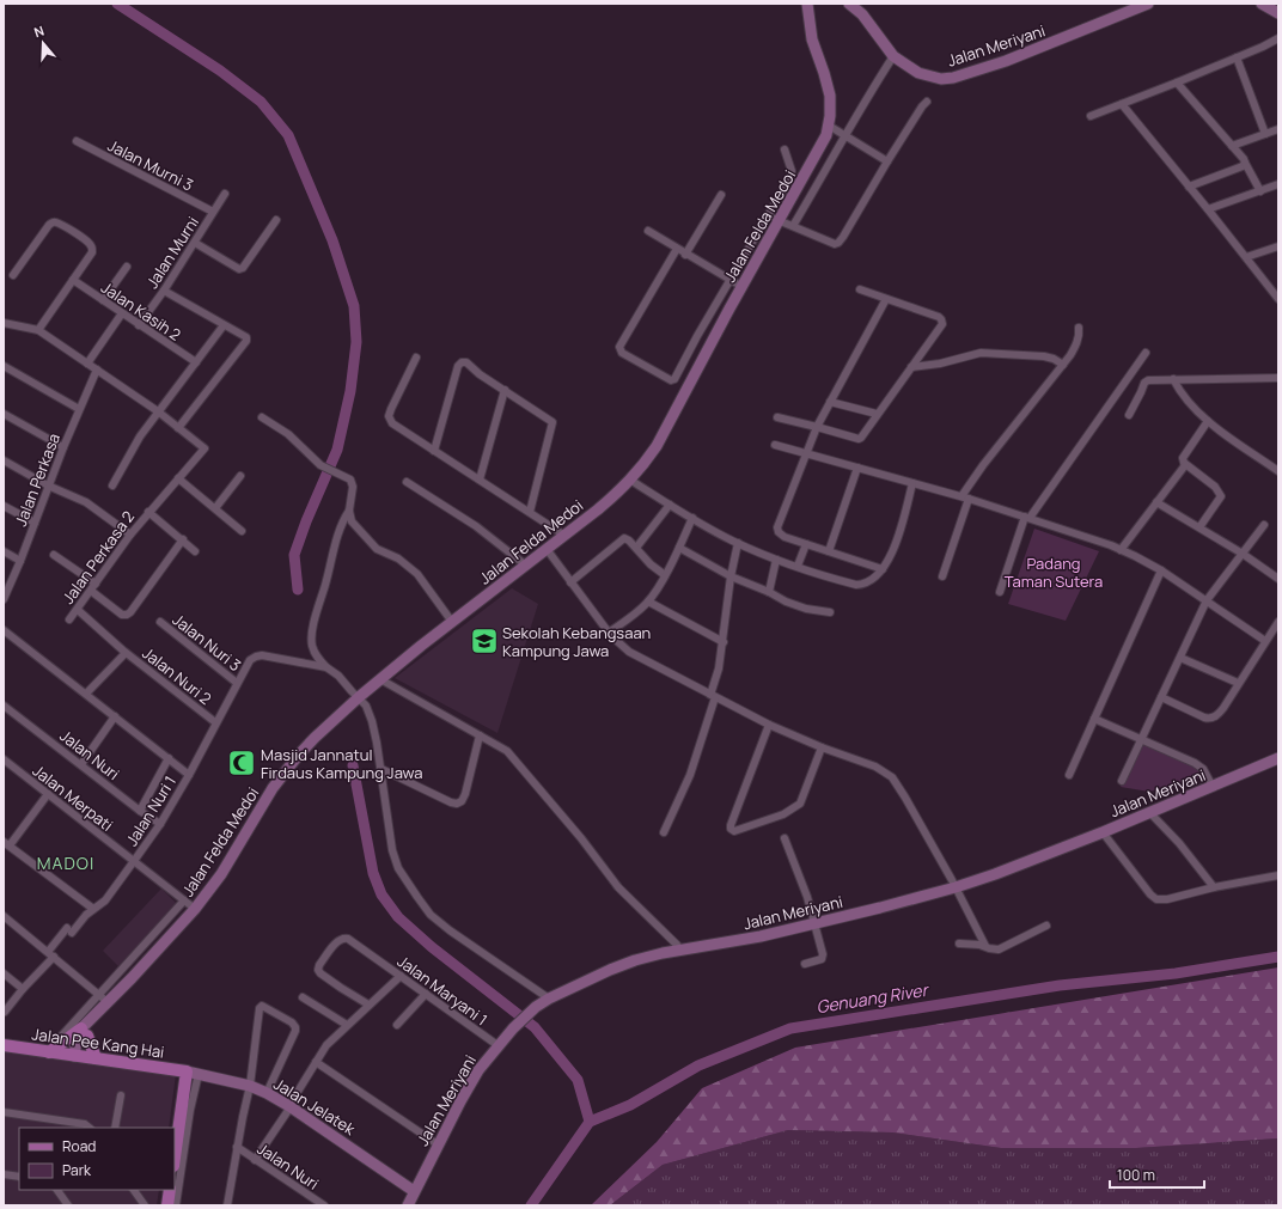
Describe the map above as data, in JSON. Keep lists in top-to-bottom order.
{
  "streets": {
    "main road": ["Jalan Pee Kang Hai"],
    "street": [
      "Jalan Meriyani",
      "Jalan Murni 3",
      "Jalan Felda Medoi",
      "Jalan Murni",
      "Jalan Kasih 2",
      "Jalan Perkasa",
      "Jalan Perkasa 2",
      "Jalan Nuri 3",
      "Jalan Nuri 2",
      "Jalan Nuri",
      "Jalan Merpati",
      "Jalan Nuri 1",
      "Jalan Maryani 1",
      "Jalan Jelatek"
    ]
  },
  "crossings": [
    ["Jalan Meriyani", "Jalan Maryani 1"],
    ["Jalan Meriyani", "Jalan Jelatek"],
    ["Jalan Murni 3", "Jalan Murni"],
    ["Jalan Felda Medoi", "Jalan Merpati"],
    ["Jalan Murni", "Jalan Kasih 2"],
    ["Jalan Perkasa 2", "Jalan Nuri 2"],
    ["Jalan Nuri", "Jalan Nuri 1"],
    ["Jalan Merpati", "Jalan Nuri 1"],
    ["Jalan Pee Kang Hai", "Jalan Jelatek"]
  ],
  "districts": ["MADOI"],
  "water": ["Genuang River"],
  "parks": ["Padang Taman Sutera"],
  "places": {
    "school or university": ["Sekolah Kebangsaan Kampung Jawa"],
    "mosque": ["Masjid Jannatul Firdaus Kampung Jawa"]
  },
  "legend": ["Road", "Park"],
  "scale_bar": "100 m",
  "north": "top"
}
